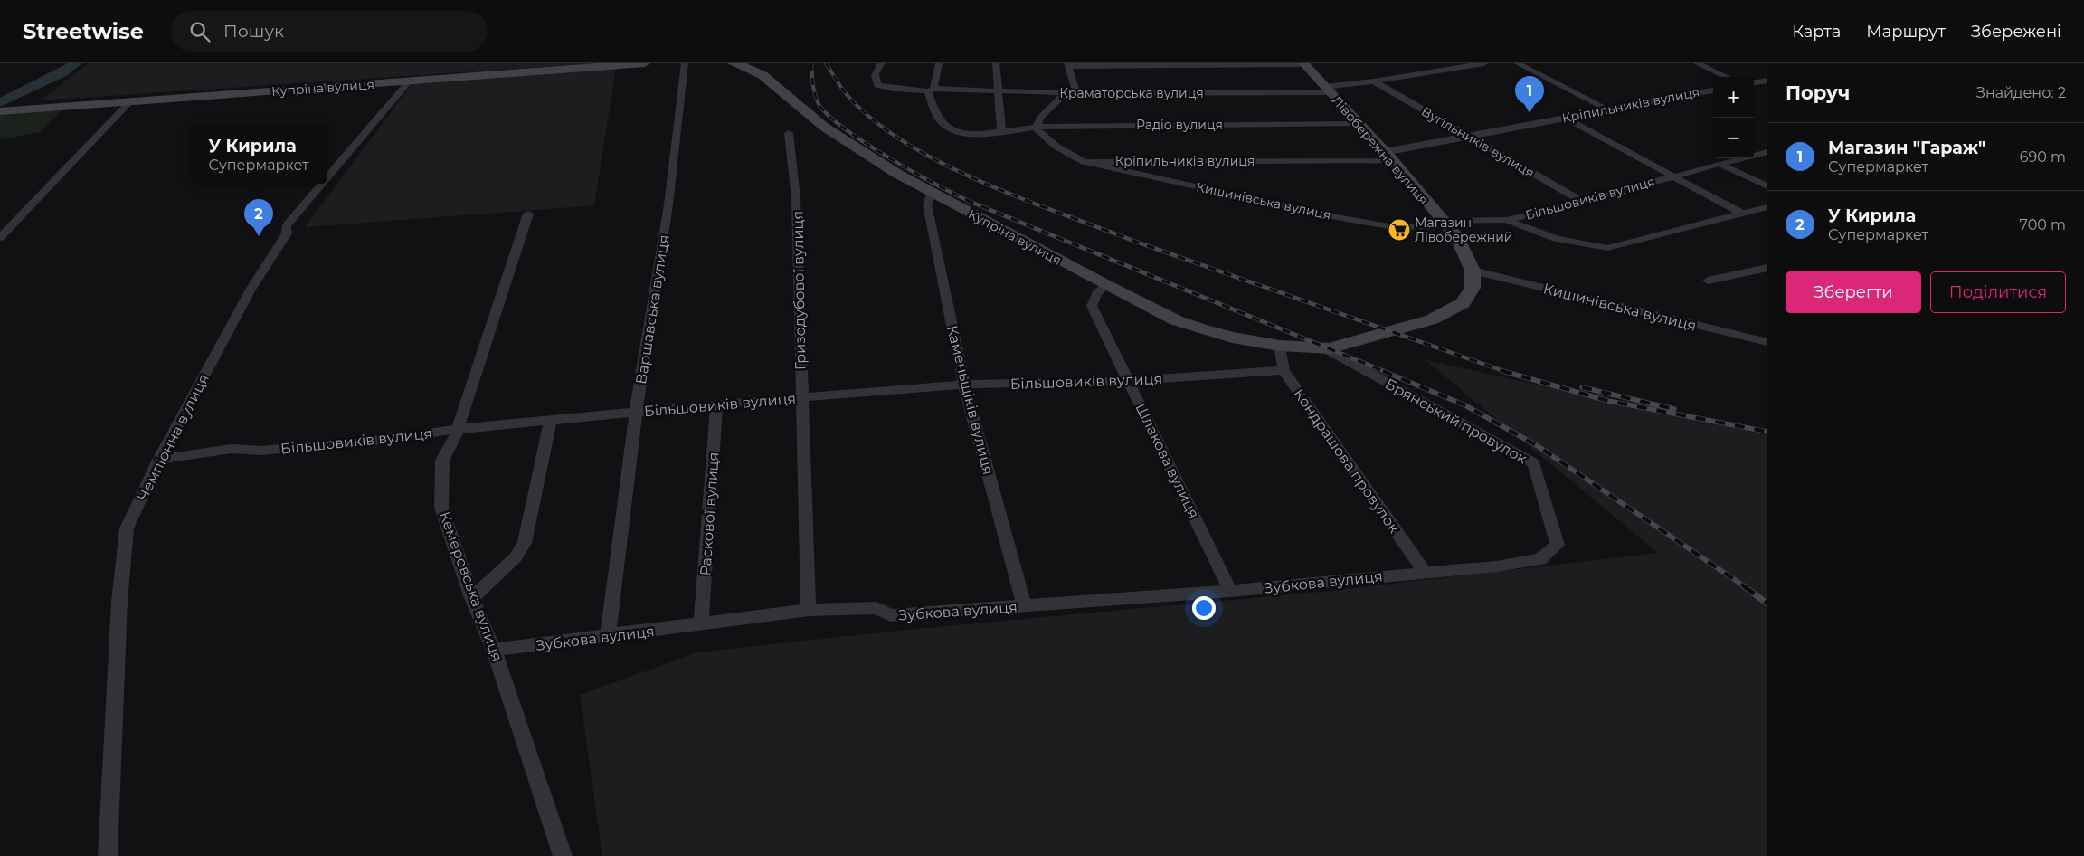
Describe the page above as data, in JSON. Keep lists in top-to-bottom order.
{
  "streets": {
    "main road": ["Купріна вулиця", "Лівобережна вулиця"],
    "street": [
      "Краматорська вулиця",
      "Кріпильників вулиця",
      "Радіо вулиця",
      "Вугільників вулиця",
      "Більшовиків вулиця",
      "Кишинівська вулиця",
      "Гризодубової вулиця",
      "Варшавська вулиця",
      "Каменьщіків вулиця",
      "Брянський провулок",
      "Чемпіонна вулиця",
      "Шлакова вулиця",
      "Кондрашова провулок",
      "Раскової вулиця",
      "Зубкова вулиця",
      "Кемеровська вулиця"
    ]
  },
  "crossings": [
    ["Купріна вулиця", "Каменьщіків вулиця"],
    ["Купріна вулиця", "Брянський провулок"],
    ["Купріна вулиця", "Чемпіонна вулиця"],
    ["Купріна вулиця", "Шлакова вулиця"],
    ["Купріна вулиця", "Кондрашова провулок"],
    ["Краматорська вулиця", "Радіо вулиця"],
    ["Краматорська вулиця", "Лівобережна вулиця"],
    ["Кріпильників вулиця", "Радіо вулиця"],
    ["Кріпильників вулиця", "Вугільників вулиця"],
    ["Кріпильників вулиця", "Лівобережна вулиця"],
    ["Кріпильників вулиця", "Більшовиків вулиця"],
    ["Кріпильників вулиця", "Кишинівська вулиця"],
    ["Радіо вулиця", "Лівобережна вулиця"],
    ["Вугільників вулиця", "Більшовиків вулиця"],
    ["Лівобережна вулиця", "Більшовиків вулиця"],
    ["Лівобережна вулиця", "Кишинівська вулиця"],
    ["Більшовиків вулиця", "Кишинівська вулиця"],
    ["Більшовиків вулиця", "Гризодубової вулиця"],
    ["Більшовиків вулиця", "Варшавська вулиця"],
    ["Більшовиків вулиця", "Каменьщіків вулиця"],
    ["Більшовиків вулиця", "Чемпіонна вулиця"],
    ["Більшовиків вулиця", "Шлакова вулиця"],
    ["Більшовиків вулиця", "Кондрашова провулок"],
    ["Більшовиків вулиця", "Раскової вулиця"],
    ["Більшовиків вулиця", "Кемеровська вулиця"],
    ["Гризодубової вулиця", "Зубкова вулиця"],
    ["Варшавська вулиця", "Зубкова вулиця"],
    ["Каменьщіків вулиця", "Зубкова вулиця"],
    ["Брянський провулок", "Кондрашова провулок"],
    ["Брянський провулок", "Зубкова вулиця"],
    ["Шлакова вулиця", "Зубкова вулиця"],
    ["Кондрашова провулок", "Зубкова вулиця"],
    ["Раскової вулиця", "Зубкова вулиця"],
    ["Зубкова вулиця", "Кемеровська вулиця"]
  ],
  "places": {
    "supermarket": ["Магазин Лівобережний"]
  },
  "page": {
    "header": "Streetwise",
    "search": "Пошук",
    "nav": ["Карта", "Маршрут", "Збережені"],
    "heading": ["Поруч", "Знайдено: 2"],
    "pins": ["1", "2"],
    "map_buttons": ["+", "−"],
    "list": [
      {
        "mark": "1",
        "name": "Магазин \"Гараж\"",
        "note": "Супермаркет",
        "value": "690 m"
      },
      {
        "mark": "2",
        "name": "У Кирила",
        "note": "Супермаркет",
        "value": "700 m"
      }
    ],
    "popup": ["У Кирила", "Супермаркет"],
    "buttons": ["Зберегти", "Поділитися"]
  }
}
